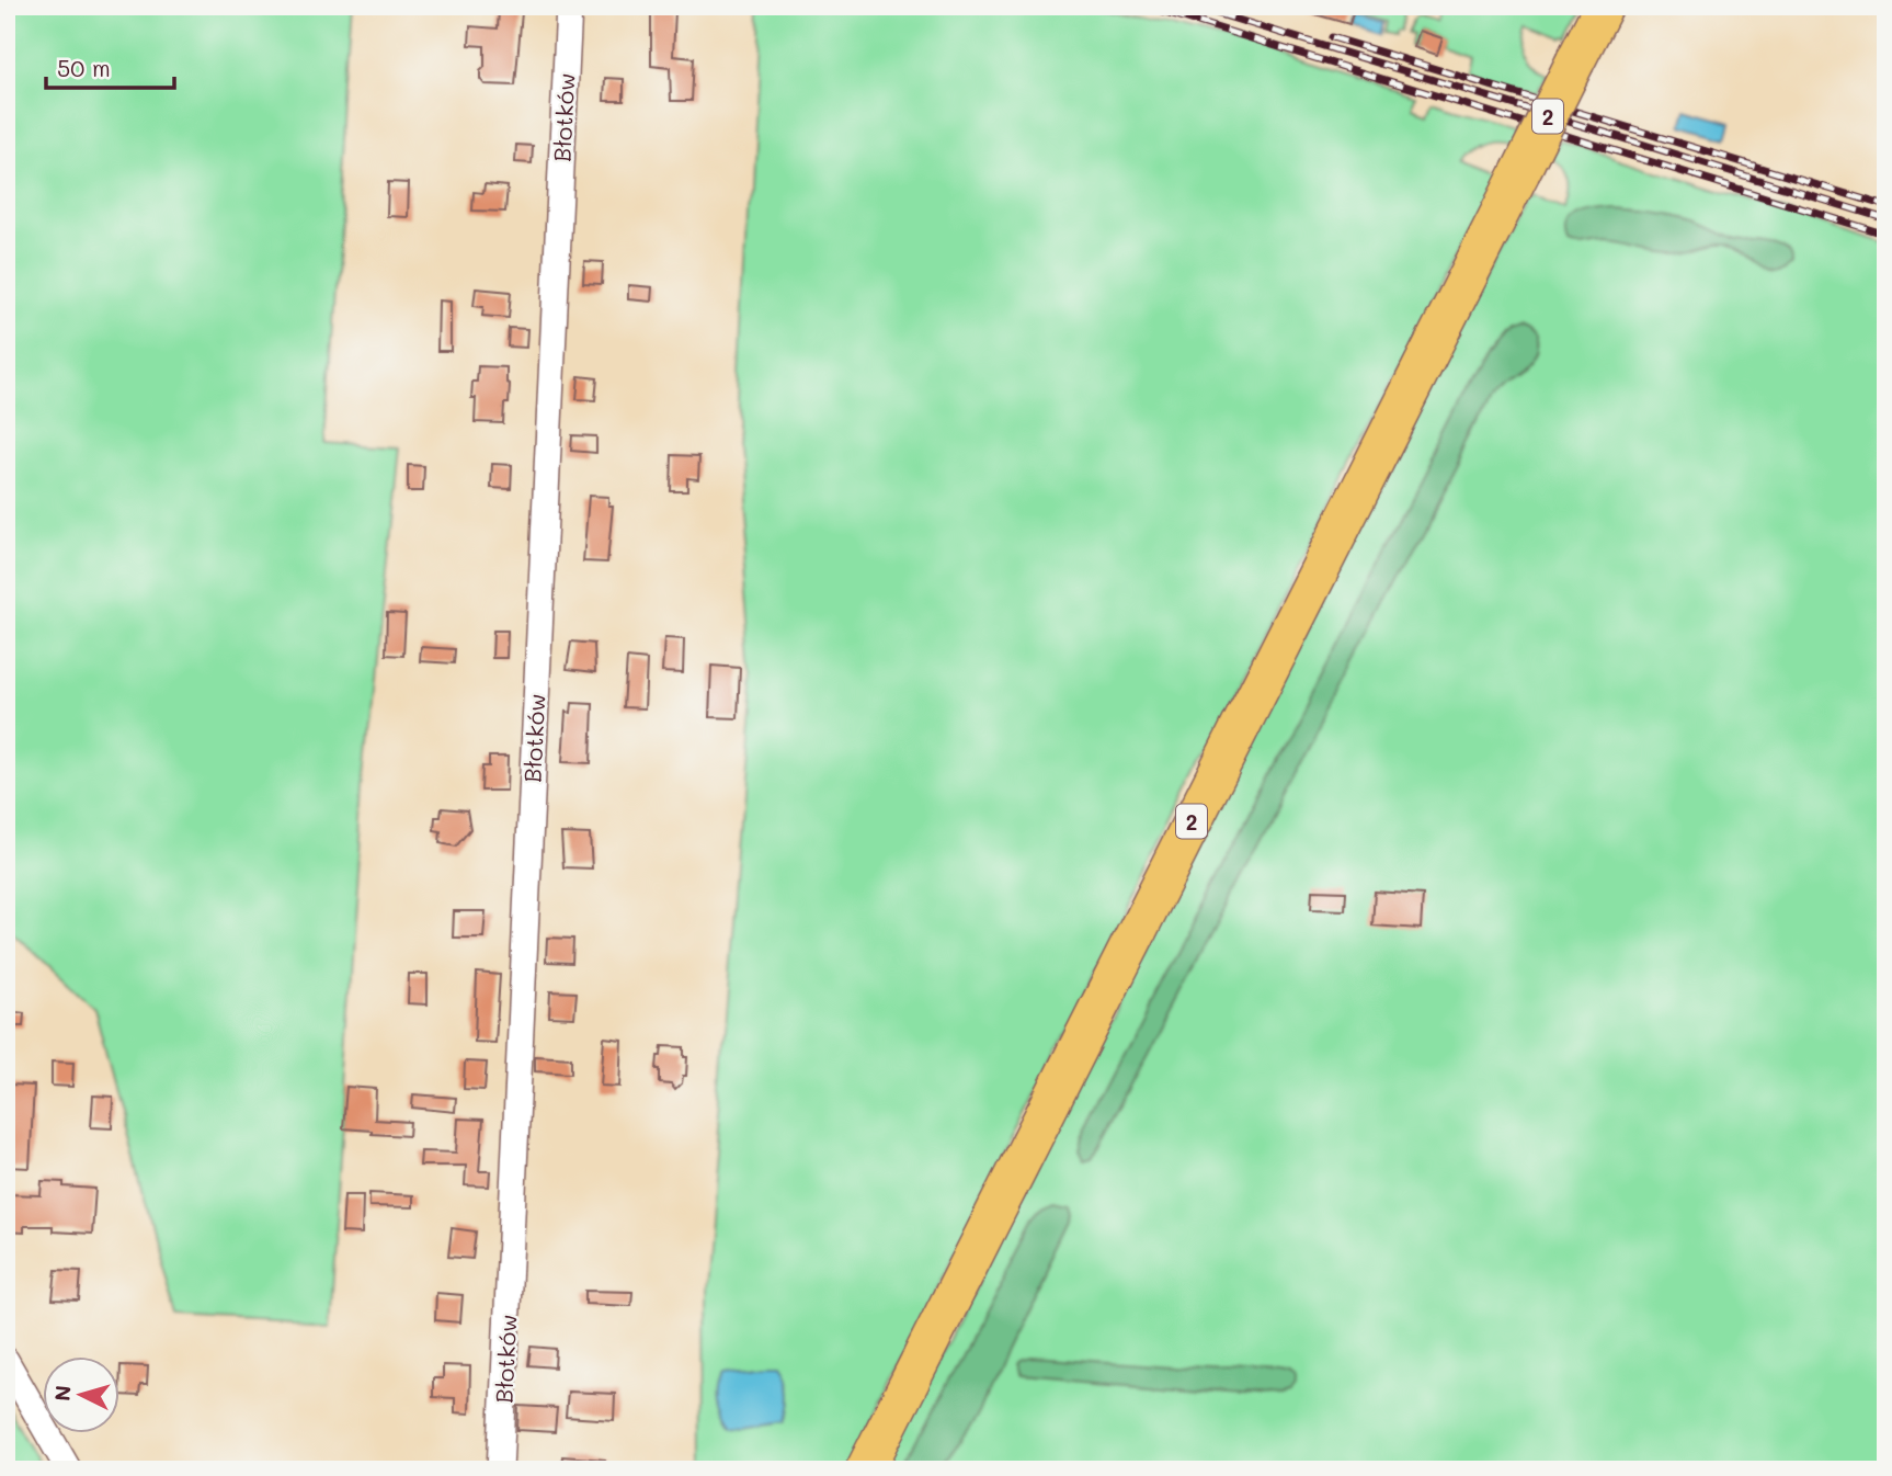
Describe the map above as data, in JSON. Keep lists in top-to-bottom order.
{
  "streets": {
    "highway": ["2"],
    "street": ["Błotków"]
  },
  "scale_bar": "50 m",
  "north": "left"
}
